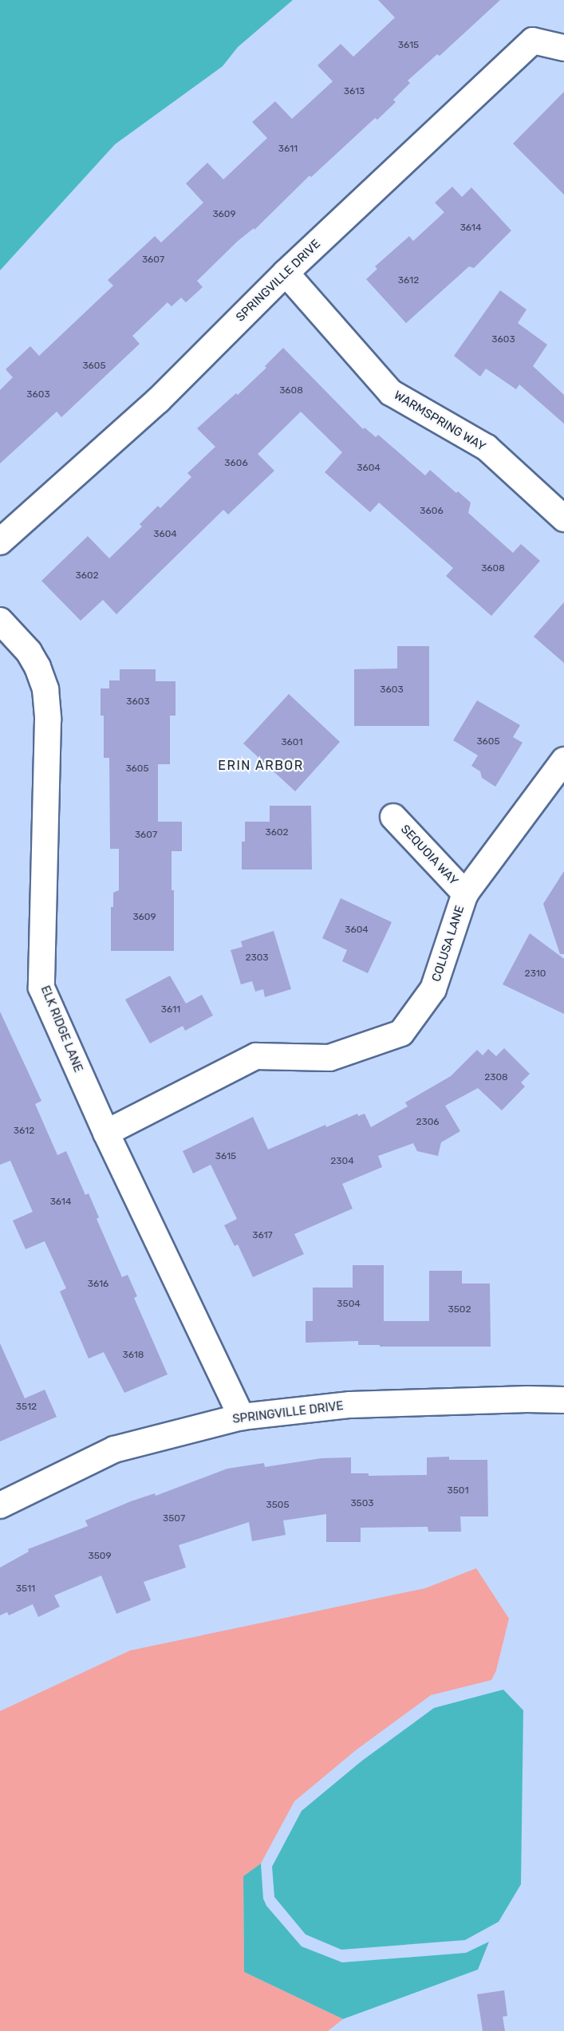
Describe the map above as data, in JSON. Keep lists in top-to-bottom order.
{
  "streets": {
    "street": [
      "SPRINGVILLE DRIVE",
      "WARMSPRING WAY",
      "SEQUOIA WAY",
      "COLUSA LANE",
      "ELK RIDGE LANE"
    ]
  },
  "crossings": [
    ["SPRINGVILLE DRIVE", "WARMSPRING WAY"],
    ["SPRINGVILLE DRIVE", "ELK RIDGE LANE"],
    ["SEQUOIA WAY", "COLUSA LANE"],
    ["COLUSA LANE", "ELK RIDGE LANE"]
  ],
  "districts": ["ERIN ARBOR"],
  "house_numbers": [
    "3615",
    "3613",
    "3611",
    "3609",
    "3614",
    "3607",
    "3612",
    "3603",
    "3605",
    "3608",
    "3603",
    "3606",
    "3604",
    "3606",
    "3604",
    "3608",
    "3602",
    "3603",
    "3603",
    "3605",
    "3601",
    "3605",
    "3602",
    "3607",
    "3609",
    "3604",
    "2303",
    "2310",
    "3611",
    "2308",
    "2306",
    "3612",
    "3615",
    "2304",
    "3614",
    "3617",
    "3616",
    "3504",
    "3502",
    "3618",
    "3512",
    "3501",
    "3503",
    "3505",
    "3507",
    "3509",
    "3511"
  ]
}
